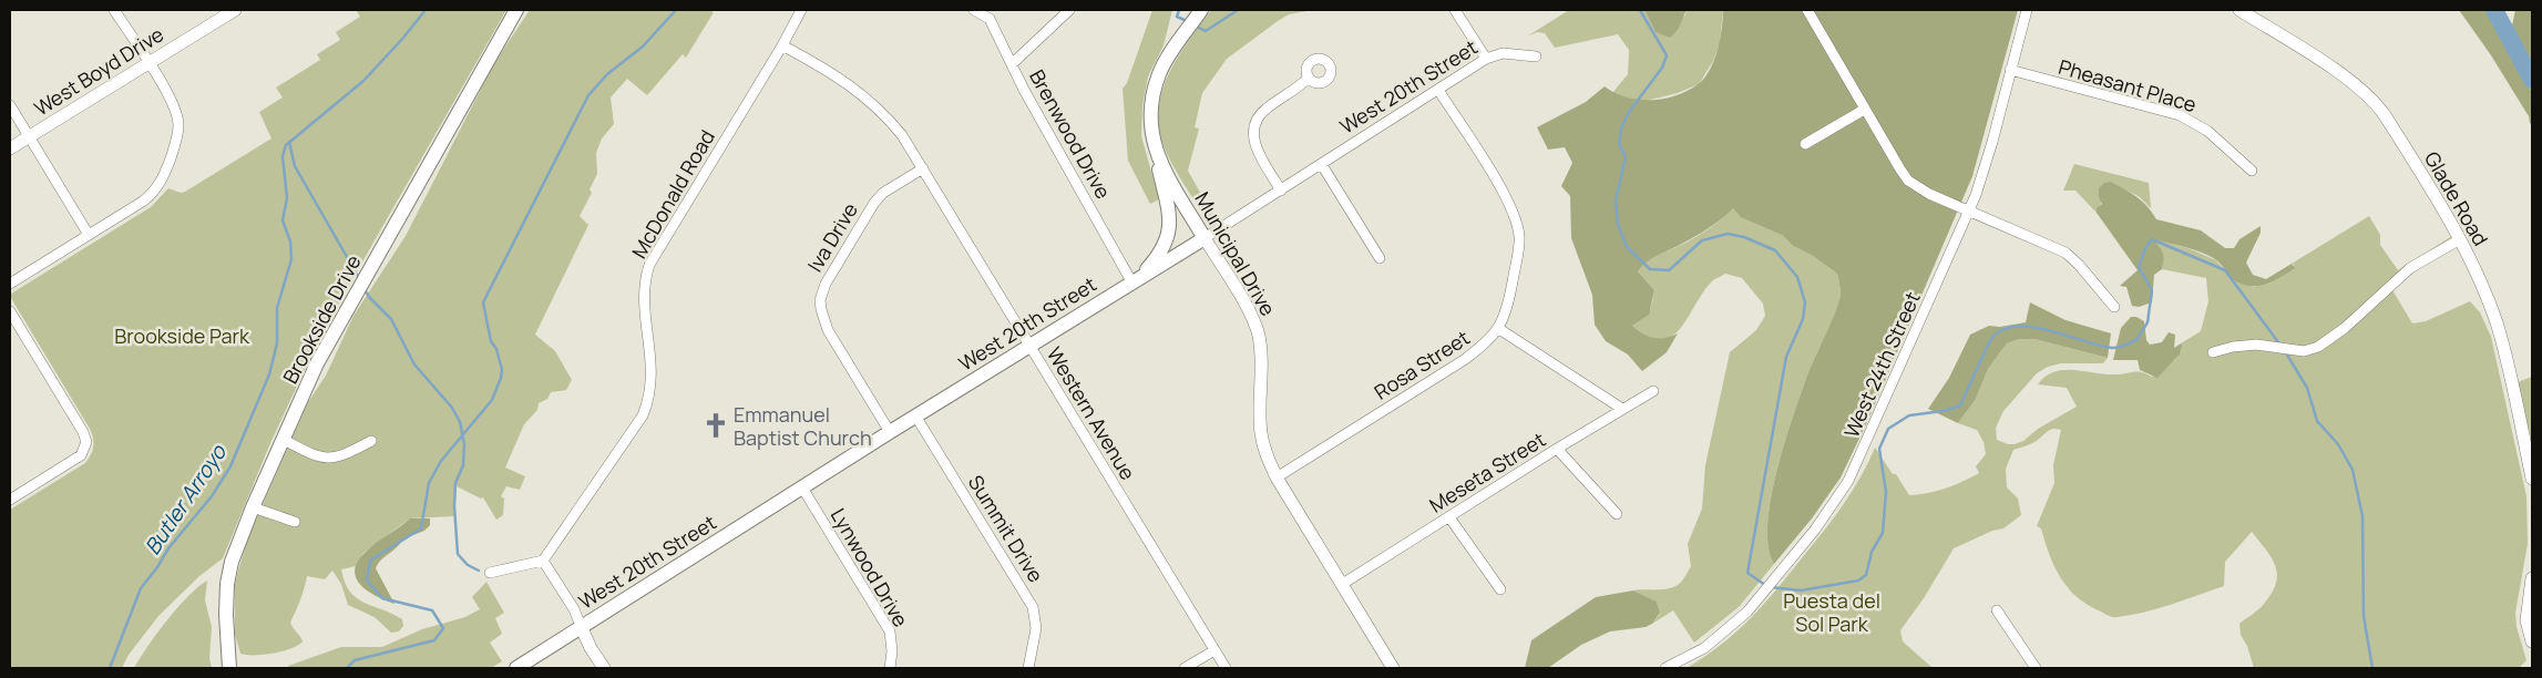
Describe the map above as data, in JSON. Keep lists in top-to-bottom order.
{
  "streets": {
    "main road": ["West 20th Street", "Municipal Drive", "Brookside Drive"],
    "street": [
      "West Boyd Drive",
      "Pheasant Place",
      "Brenwood Drive",
      "McDonald Road",
      "Glade Road",
      "Iva Drive",
      "Rosa Street",
      "West 24th Street",
      "Western Avenue",
      "Meseta Street",
      "Summit Drive",
      "Lynwood Drive"
    ]
  },
  "crossings": [
    ["Pheasant Place", "West 24th Street"],
    ["West 20th Street", "Brenwood Drive"],
    ["West 20th Street", "Iva Drive"],
    ["West 20th Street", "Municipal Drive"],
    ["West 20th Street", "Rosa Street"],
    ["West 20th Street", "Western Avenue"],
    ["West 20th Street", "Summit Drive"],
    ["West 20th Street", "Lynwood Drive"],
    ["McDonald Road", "Western Avenue"],
    ["Iva Drive", "Western Avenue"],
    ["Municipal Drive", "Rosa Street"],
    ["Municipal Drive", "Meseta Street"]
  ],
  "water": ["Butler Arroyo"],
  "parks": ["Brookside Park", "Puesta del Sol Park"],
  "places": {
    "church": ["Emmanuel Baptist Church"]
  }
}
